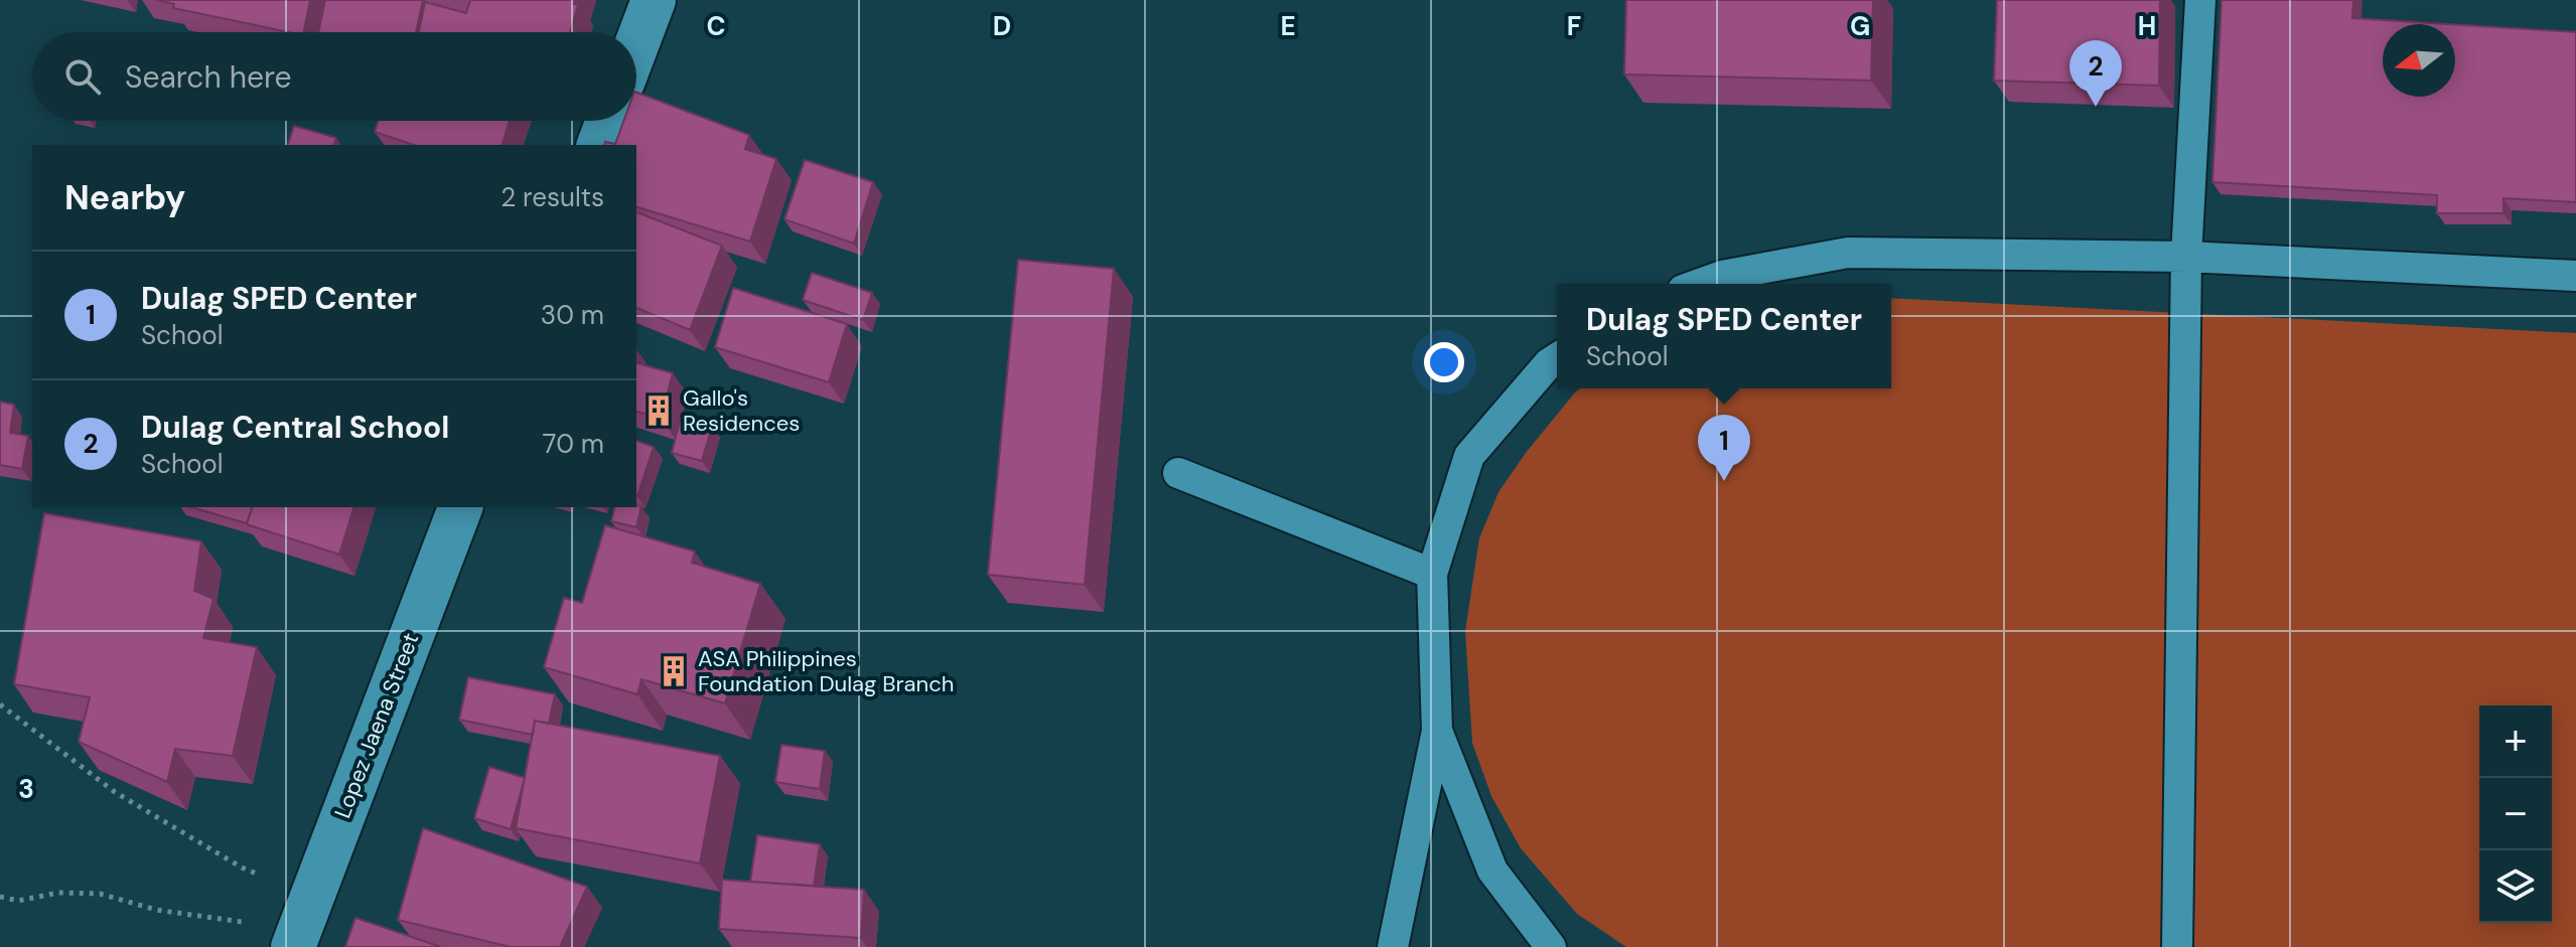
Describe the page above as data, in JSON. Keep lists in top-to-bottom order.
{
  "streets": {
    "street": ["Lopez Jaena Street"]
  },
  "places": {
    "building": ["Gallo's Residences", "ASA Philippines Foundation Dulag Branch"]
  },
  "north": "left",
  "page": {
    "search": "Search here",
    "pins": ["2", "1"],
    "heading": ["Nearby", "2 results"],
    "list": [
      {
        "mark": "1",
        "name": "Dulag SPED Center",
        "note": "School",
        "value": "30 m"
      },
      {
        "mark": "2",
        "name": "Dulag Central School",
        "note": "School",
        "value": "70 m"
      }
    ],
    "popup": ["Dulag SPED Center", "School"],
    "map_buttons": ["+", "−"]
  },
  "grid": {
    "columns": [
      "C",
      "D",
      "E",
      "F",
      "G",
      "H"
    ],
    "rows": ["3"]
  }
}
